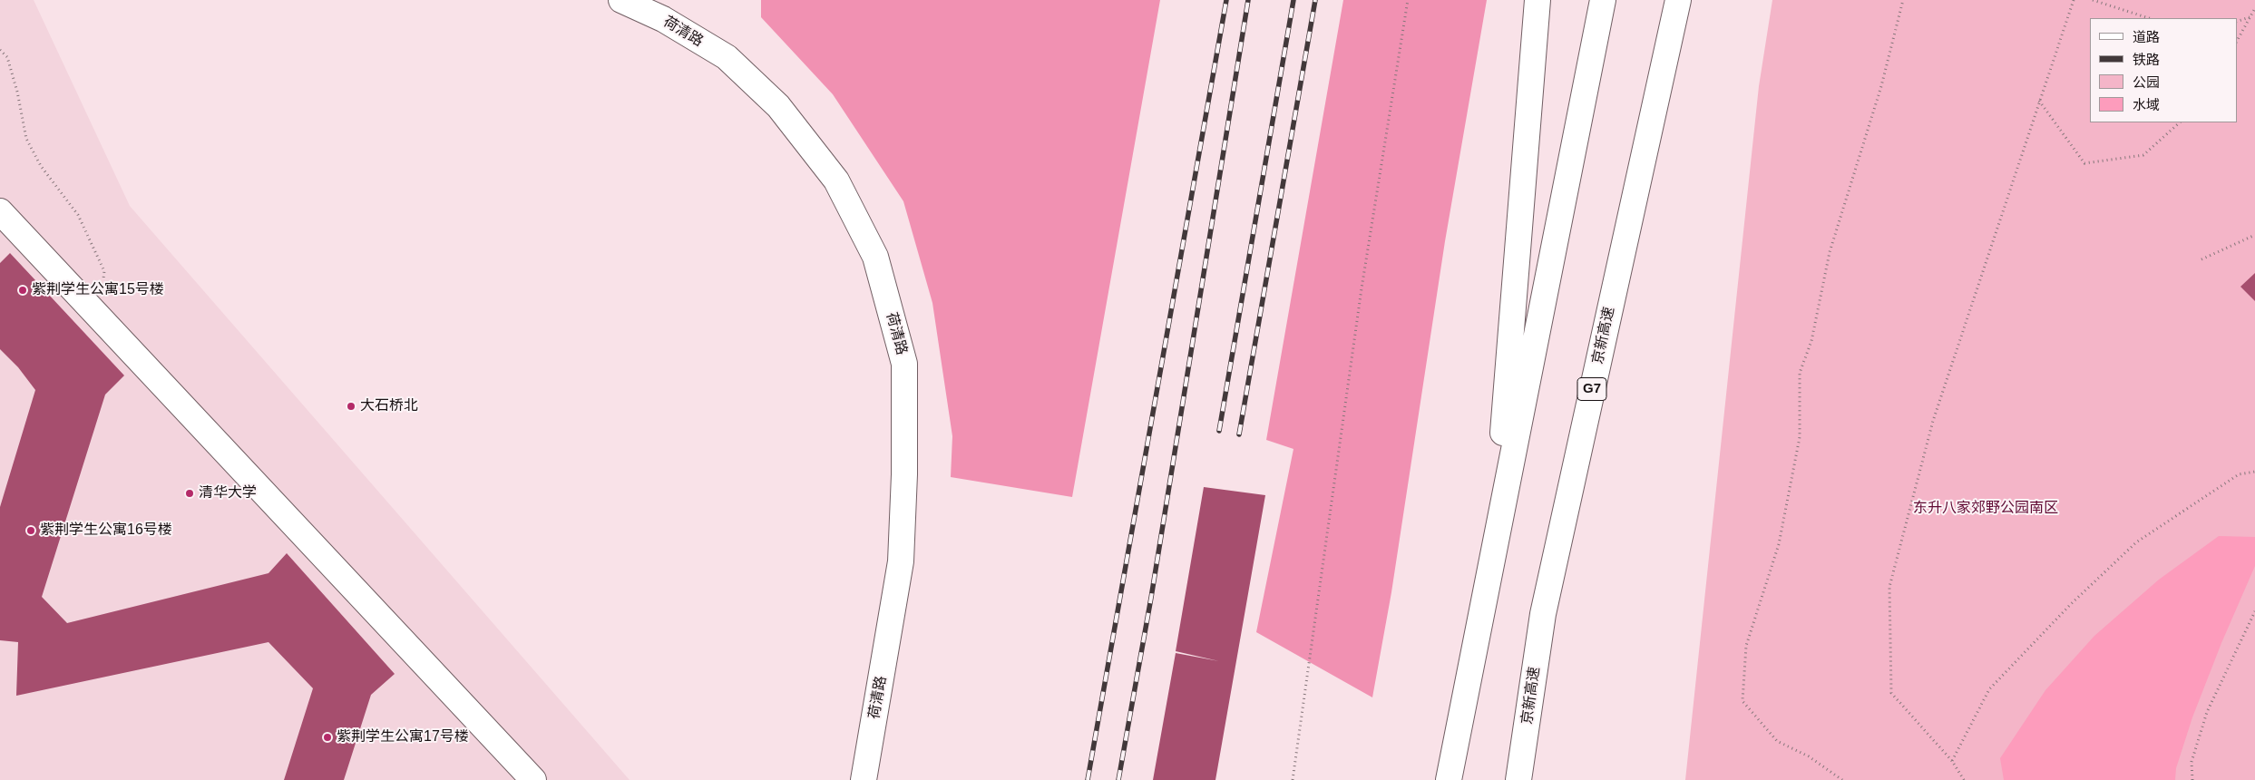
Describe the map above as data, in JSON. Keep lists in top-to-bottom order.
{
  "streets": {
    "main road": ["荷清路", "京新高速", "G7"]
  },
  "parks": ["东升八家郊野公园南区"],
  "places": [
    "紫荆学生公寓15号楼",
    "大石桥北",
    "清华大学",
    "紫荆学生公寓16号楼",
    "紫荆学生公寓17号楼"
  ],
  "legend": [
    "道路",
    "铁路",
    "公园",
    "水域"
  ]
}
